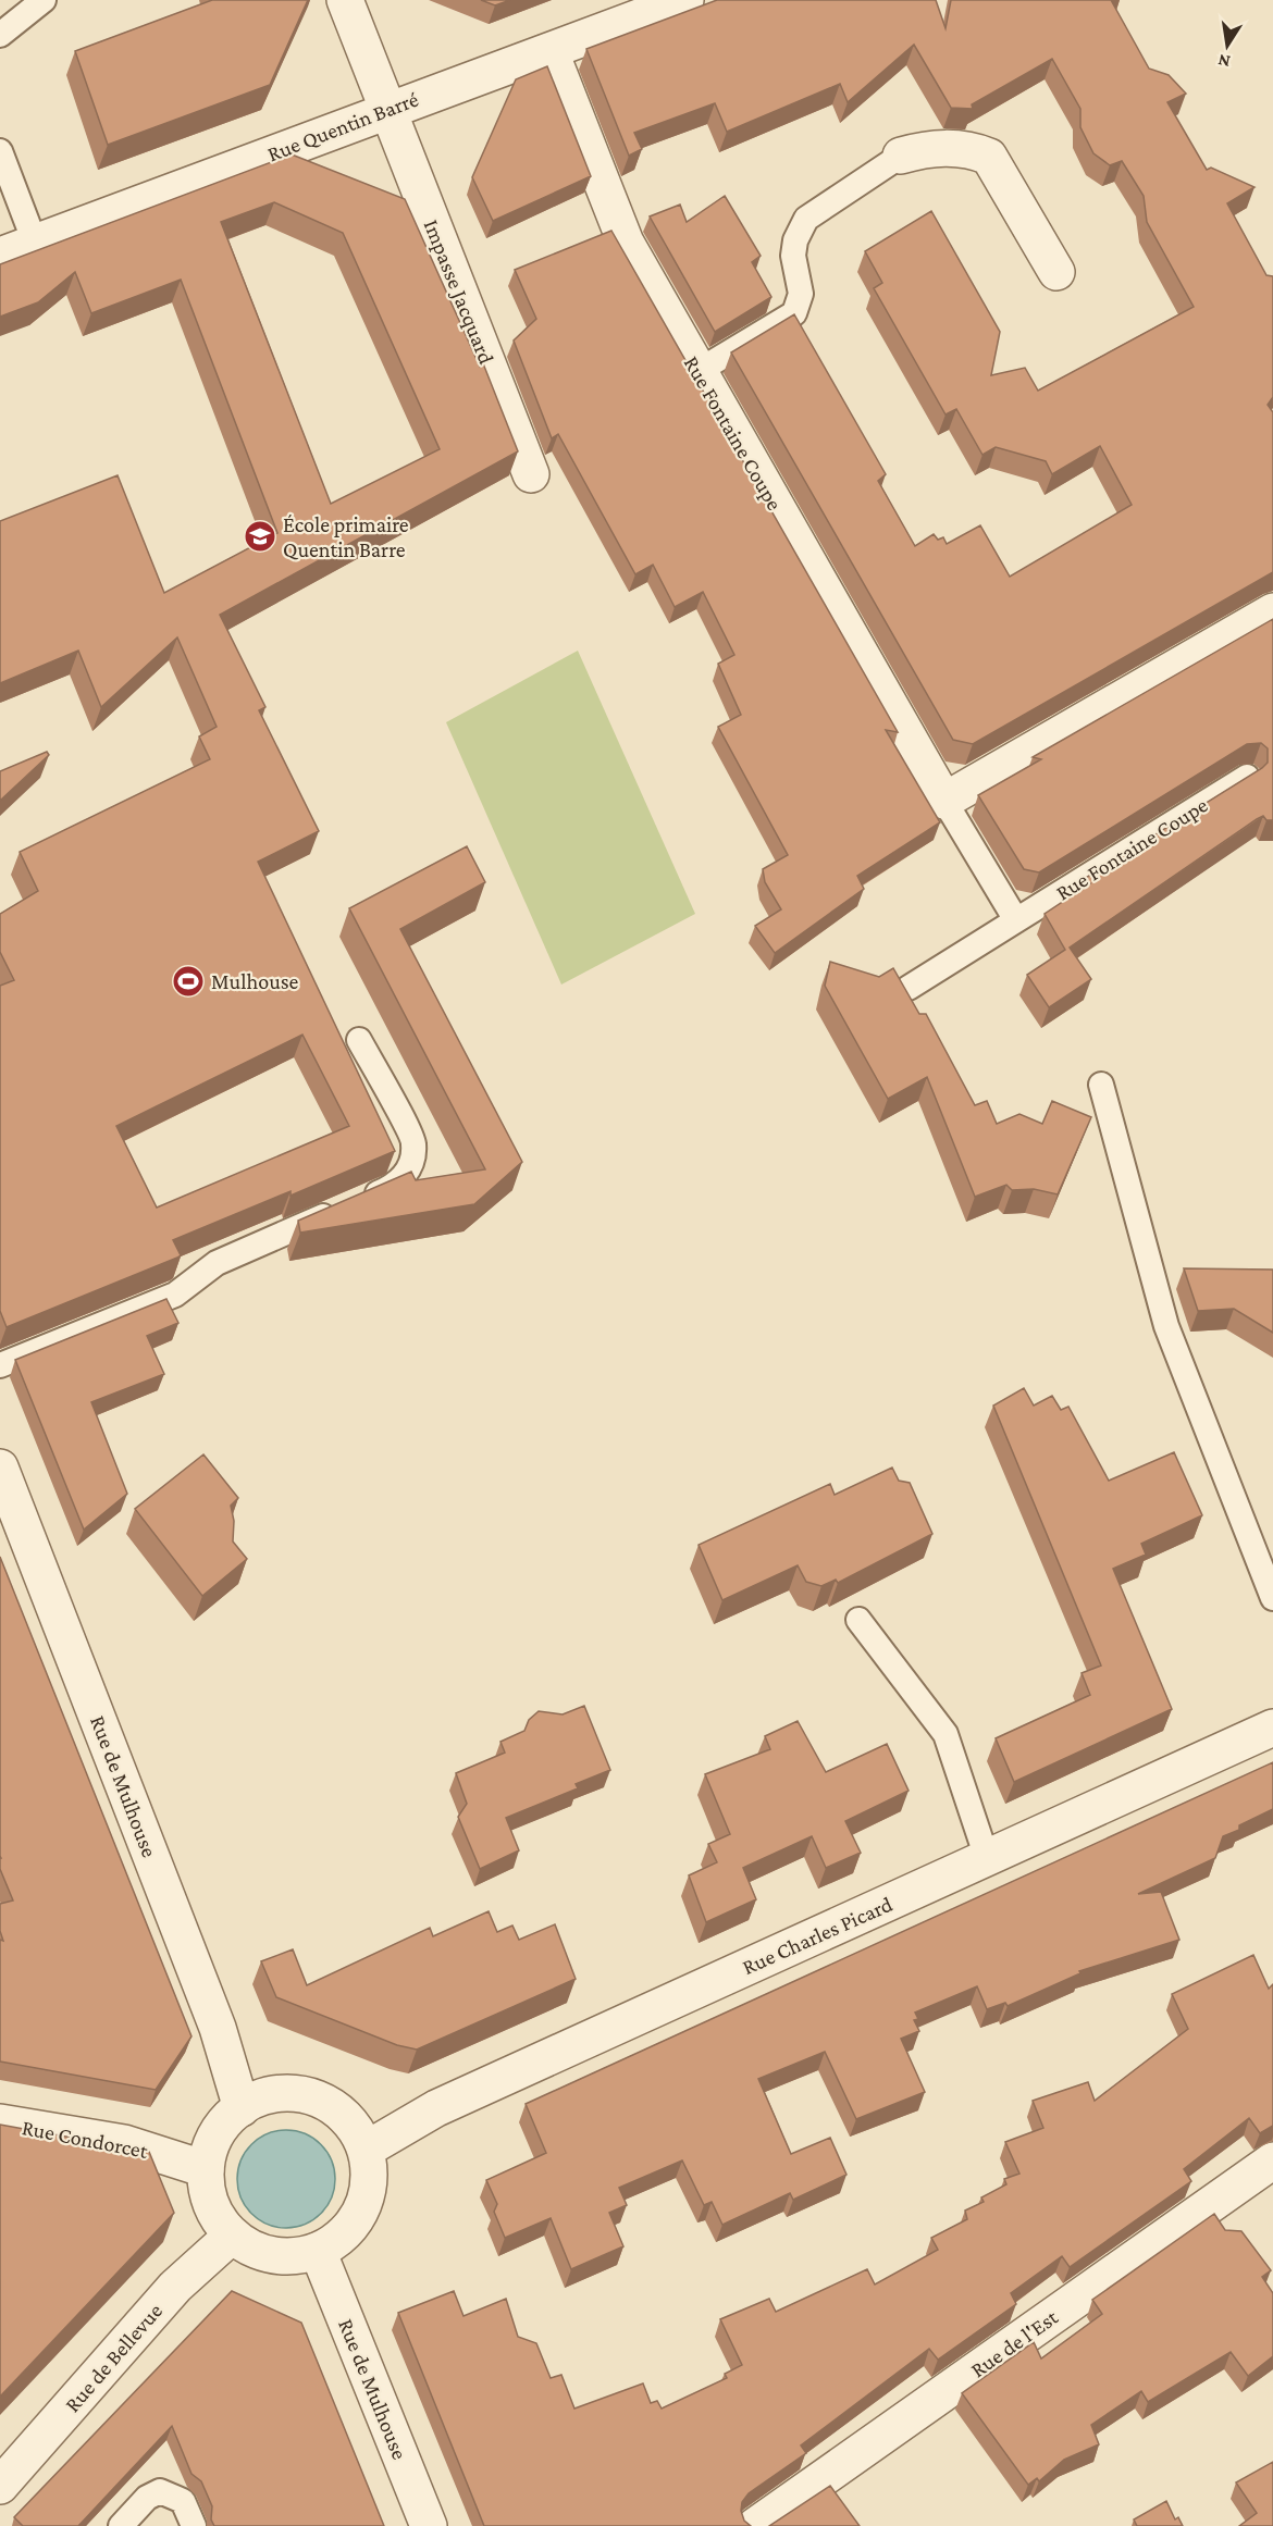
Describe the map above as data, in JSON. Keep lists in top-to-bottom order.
{
  "streets": {
    "street": [
      "Rue Quentin Barré",
      "Impasse Jacquard",
      "Rue Fontaine Coupe",
      "Rue de Mulhouse",
      "Rue Charles Picard",
      "Rue Condorcet",
      "Rue de l'Est",
      "Rue de Bellevue"
    ]
  },
  "crossings": [
    ["Rue Quentin Barré", "Impasse Jacquard"],
    ["Rue Quentin Barré", "Rue Fontaine Coupe"],
    ["Rue de Mulhouse", "Rue Charles Picard"],
    ["Rue de Mulhouse", "Rue Condorcet"],
    ["Rue de Mulhouse", "Rue de Bellevue"],
    ["Rue Charles Picard", "Rue Condorcet"],
    ["Rue Charles Picard", "Rue de Bellevue"],
    ["Rue Condorcet", "Rue de Bellevue"]
  ],
  "places": {
    "school or university": ["École primaire Quentin Barre"],
    "sports": ["Mulhouse"]
  },
  "north": "bottom"
}
